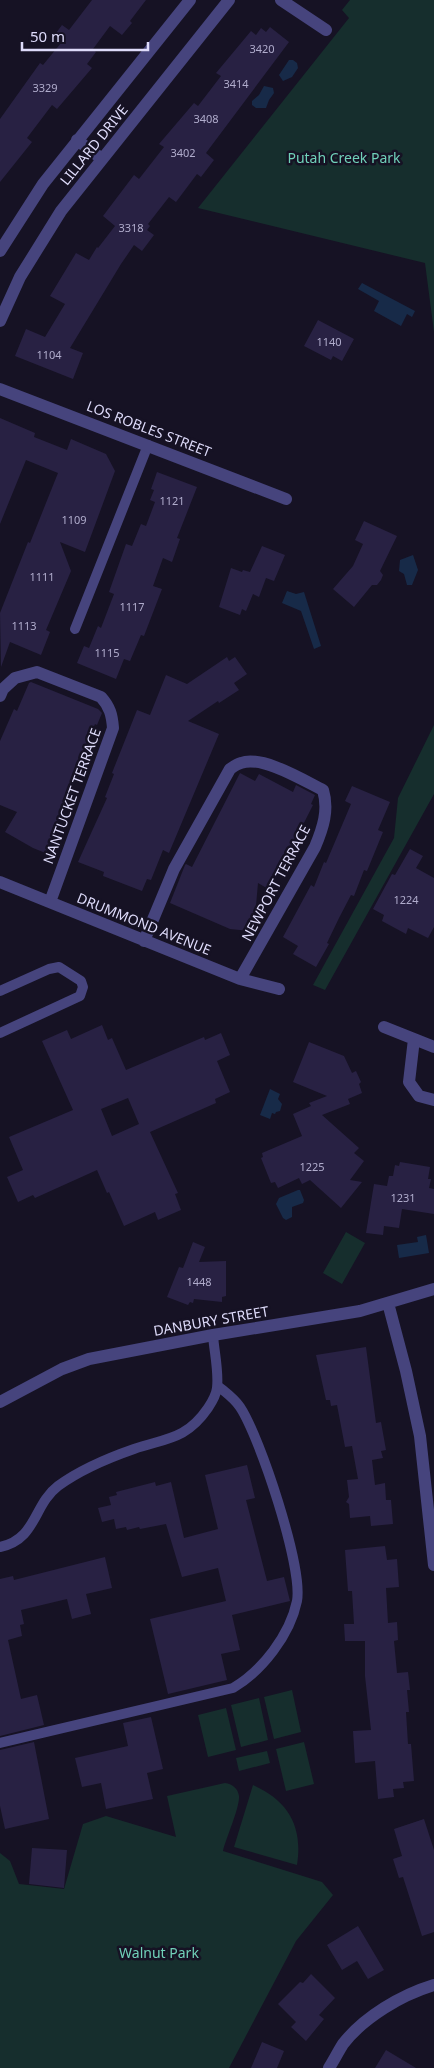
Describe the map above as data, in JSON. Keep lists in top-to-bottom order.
{
  "streets": {
    "street": [
      "LILLARD DRIVE",
      "LOS ROBLES STREET",
      "NANTUCKET TERRACE",
      "NEWPORT TERRACE",
      "DRUMMOND AVENUE",
      "DANBURY STREET"
    ]
  },
  "crossings": [
    ["NANTUCKET TERRACE", "DRUMMOND AVENUE"],
    ["NEWPORT TERRACE", "DRUMMOND AVENUE"]
  ],
  "parks": ["Putah Creek Park", "Walnut Park"],
  "house_numbers": [
    "3420",
    "3414",
    "3329",
    "3408",
    "3402",
    "3318",
    "1140",
    "1104",
    "1121",
    "1109",
    "1111",
    "1117",
    "1113",
    "1115",
    "1224",
    "1225",
    "1231",
    "1448"
  ],
  "scale_bar": "50 m"
}
